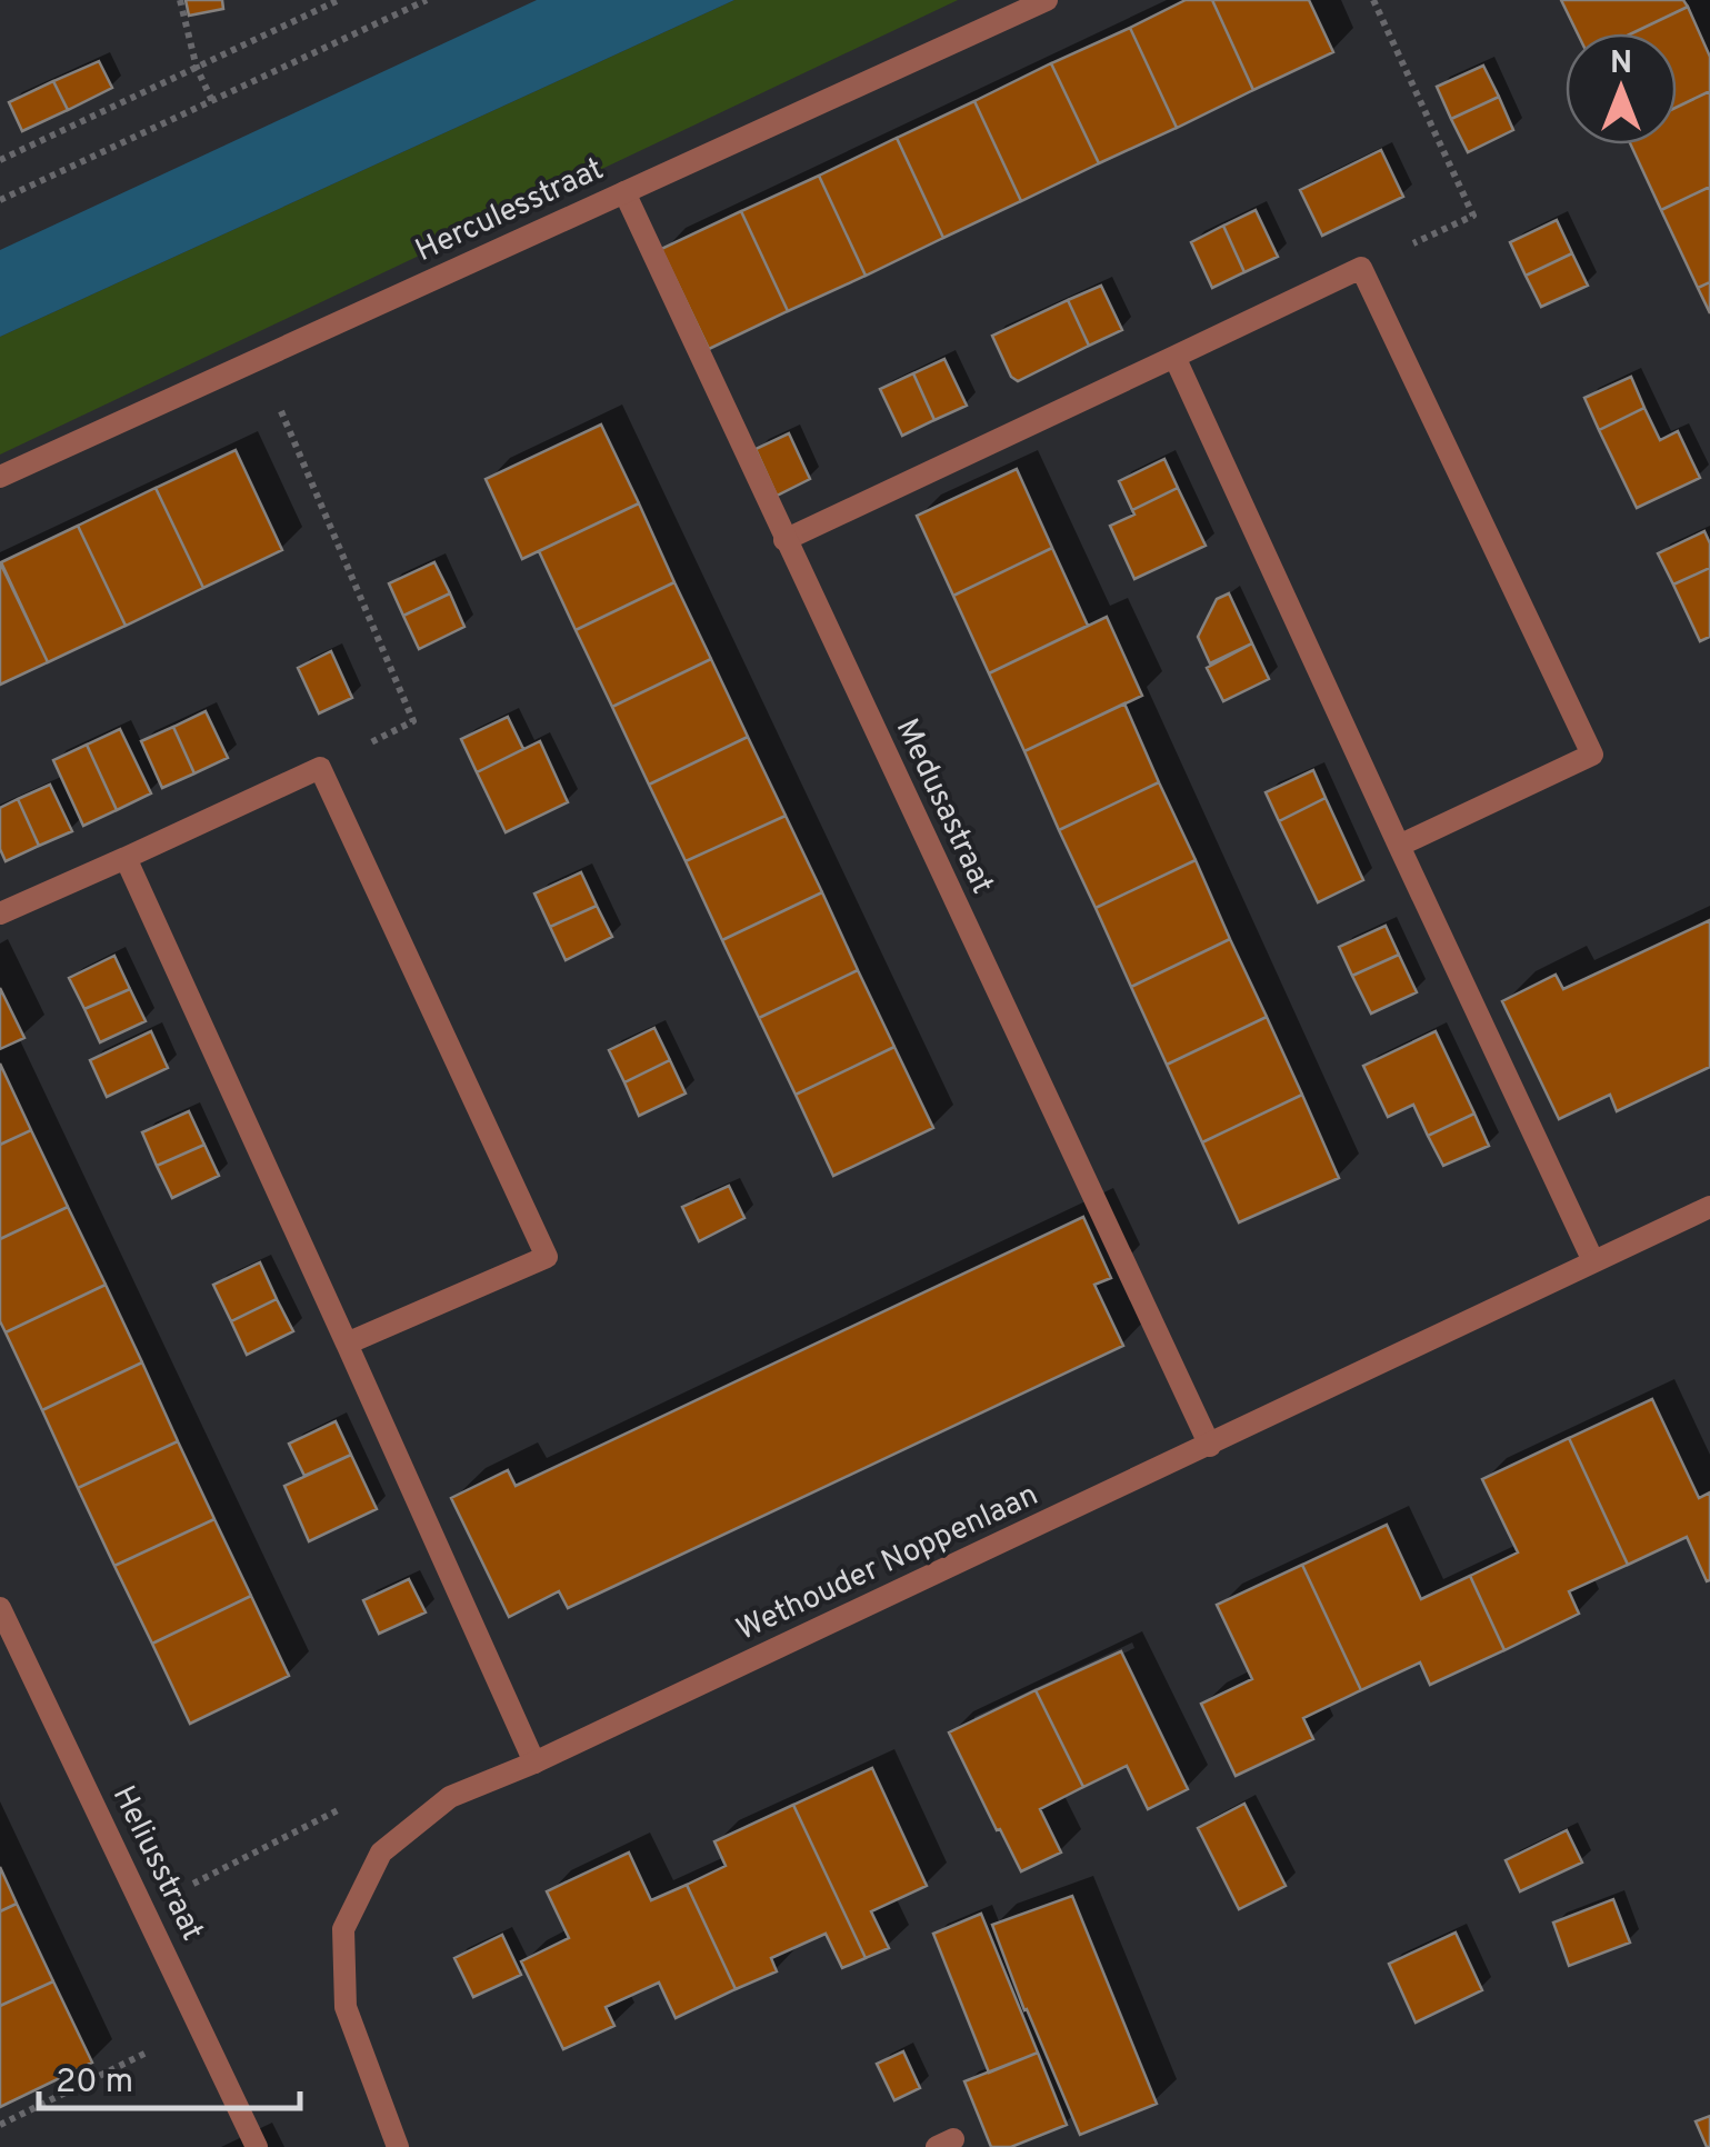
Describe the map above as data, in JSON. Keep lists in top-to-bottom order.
{
  "streets": {
    "street": [
      "Herculesstraat",
      "Medusastraat",
      "Wethouder Noppenlaan",
      "Heliusstraat"
    ]
  },
  "crossings": [
    ["Herculesstraat", "Medusastraat"],
    ["Medusastraat", "Wethouder Noppenlaan"]
  ],
  "scale_bar": "20 m",
  "north": "top"
}
